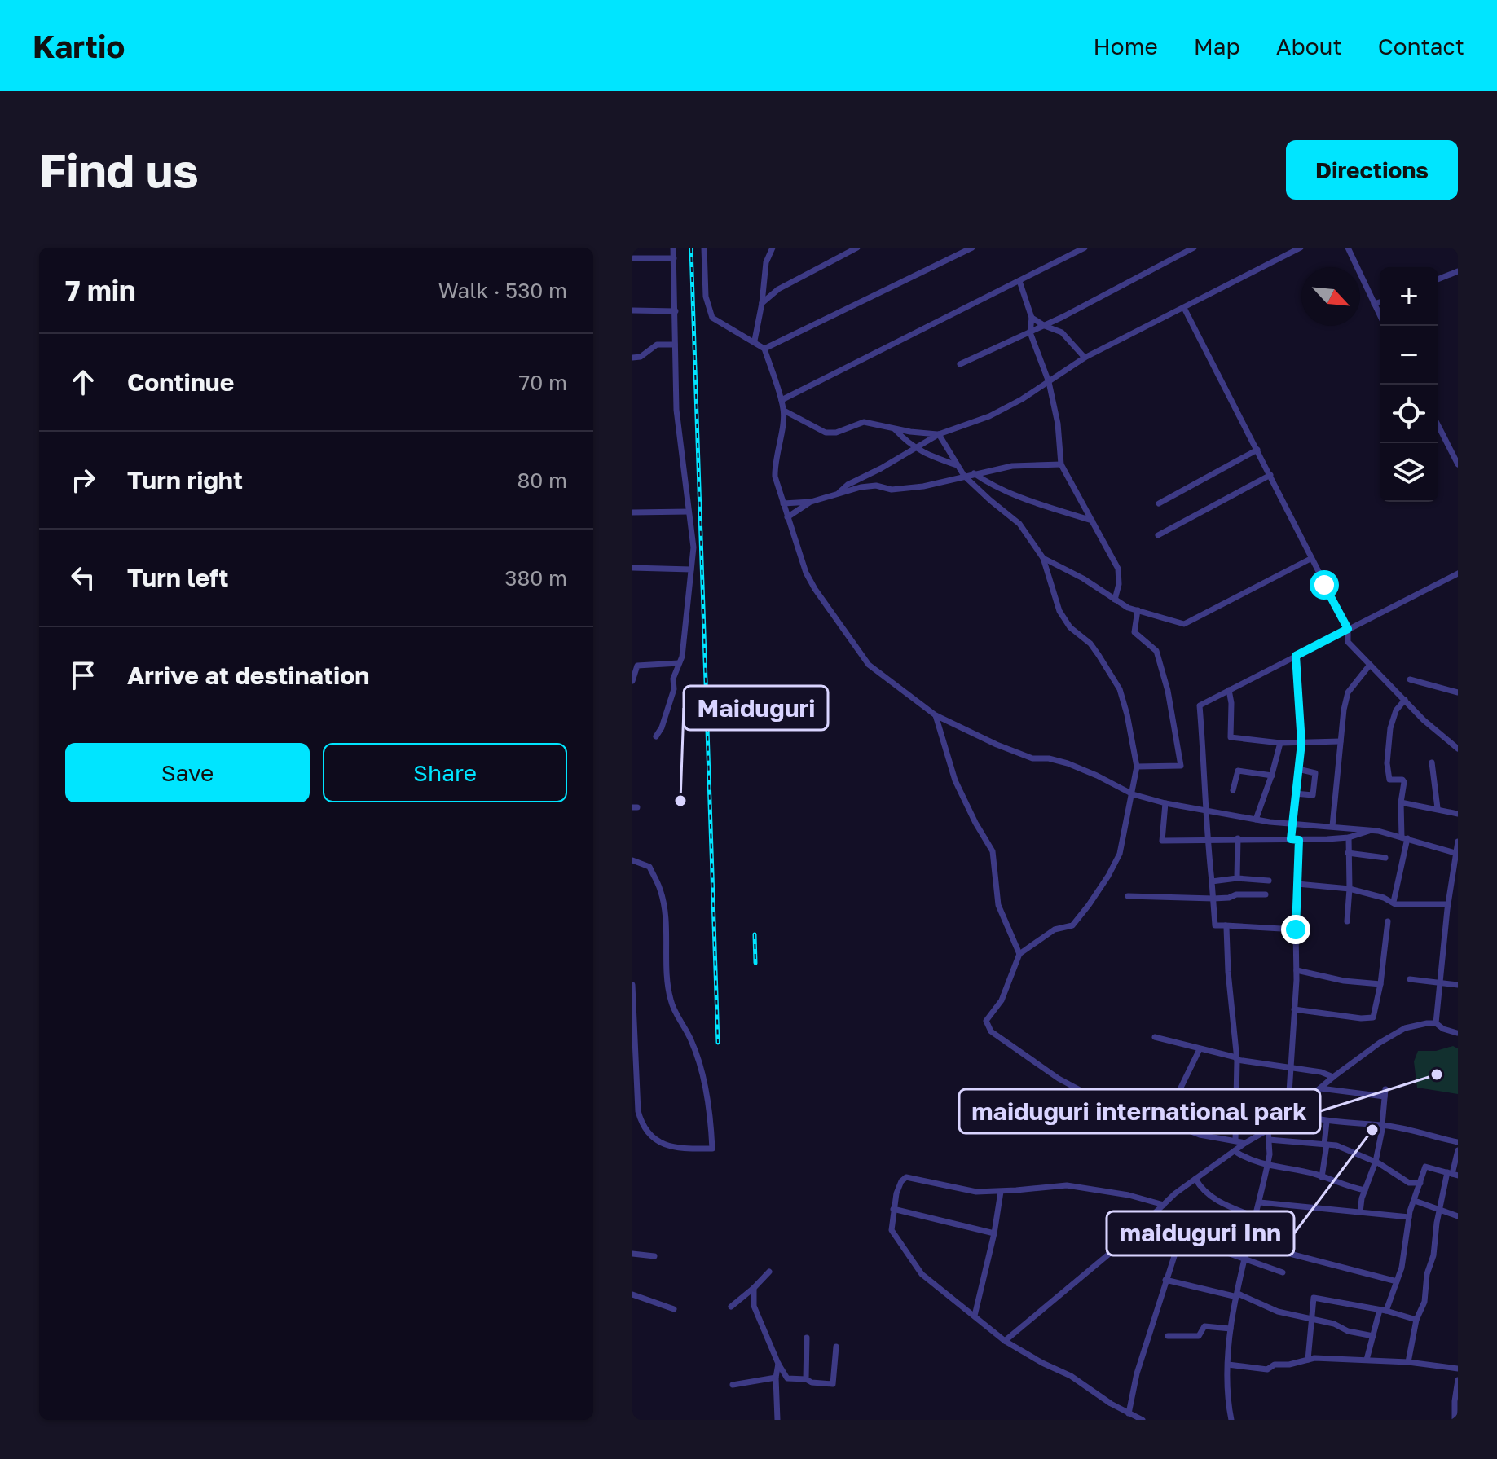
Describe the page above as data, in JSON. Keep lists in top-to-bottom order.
{
  "places": ["Maiduguri", "maiduguri international park", "maiduguri Inn"],
  "north": "bottom right",
  "page": {
    "header": "Kartio",
    "nav": [
      "Home",
      "Map",
      "About",
      "Contact"
    ],
    "buttons": [
      "Directions",
      ["Save", "Share"]
    ],
    "title": "Find us",
    "heading": ["7 min", "Walk · 530 m"],
    "map_buttons": ["+", "−"],
    "list": [
      ["Continue", "70 m"],
      ["Turn right", "80 m"],
      ["Turn left", "380 m"],
      "Arrive at destination"
    ]
  }
}
